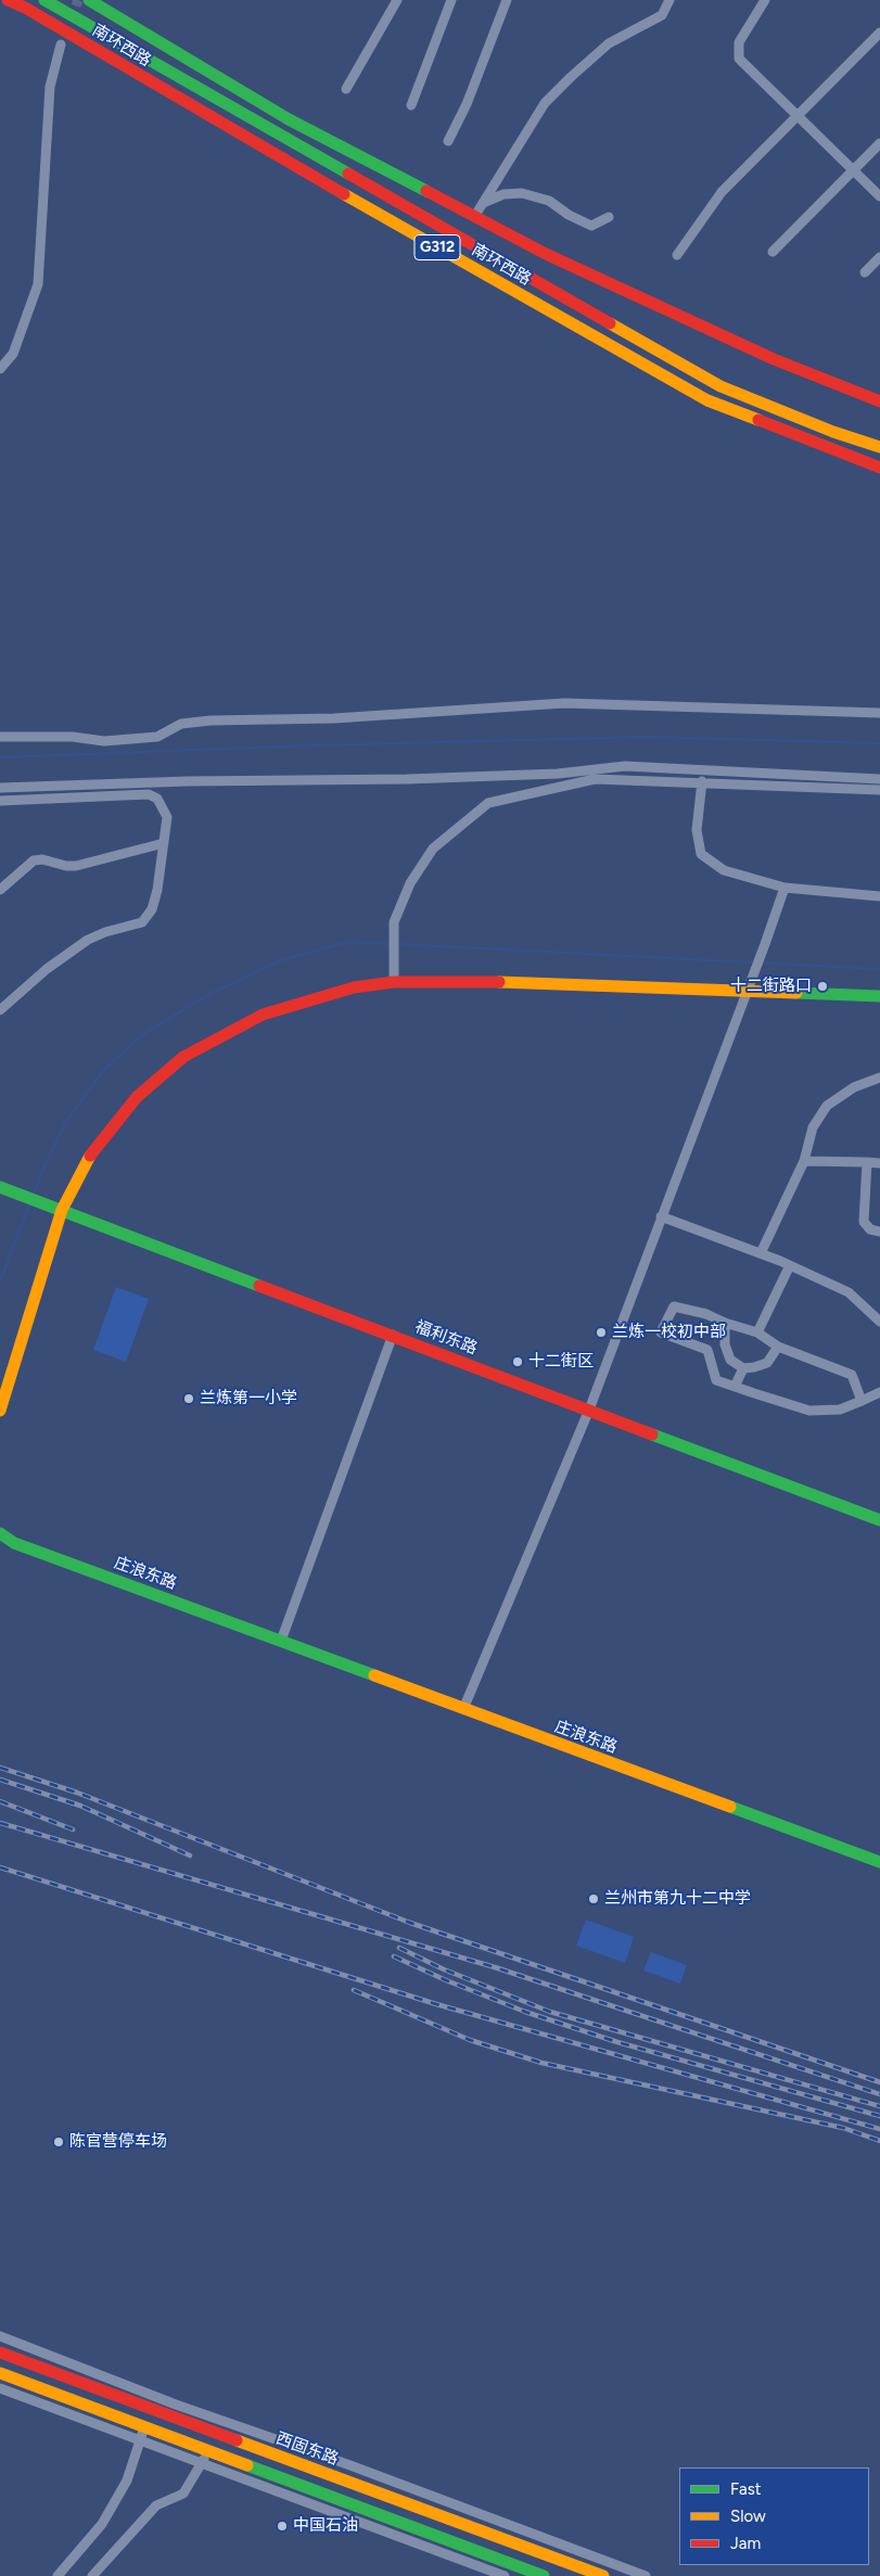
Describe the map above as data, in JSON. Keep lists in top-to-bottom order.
{
  "streets": {
    "main road": [
      "南环西路",
      "G312",
      "福利东路",
      "庄浪东路",
      "西固东路"
    ]
  },
  "places": [
    "十二街路口",
    "兰炼一校初中部",
    "十二街区",
    "兰炼第一小学",
    "兰州市第九十二中学",
    "陈官营停车场",
    "中国石油"
  ],
  "legend": ["Fast", "Slow", "Jam"]
}
